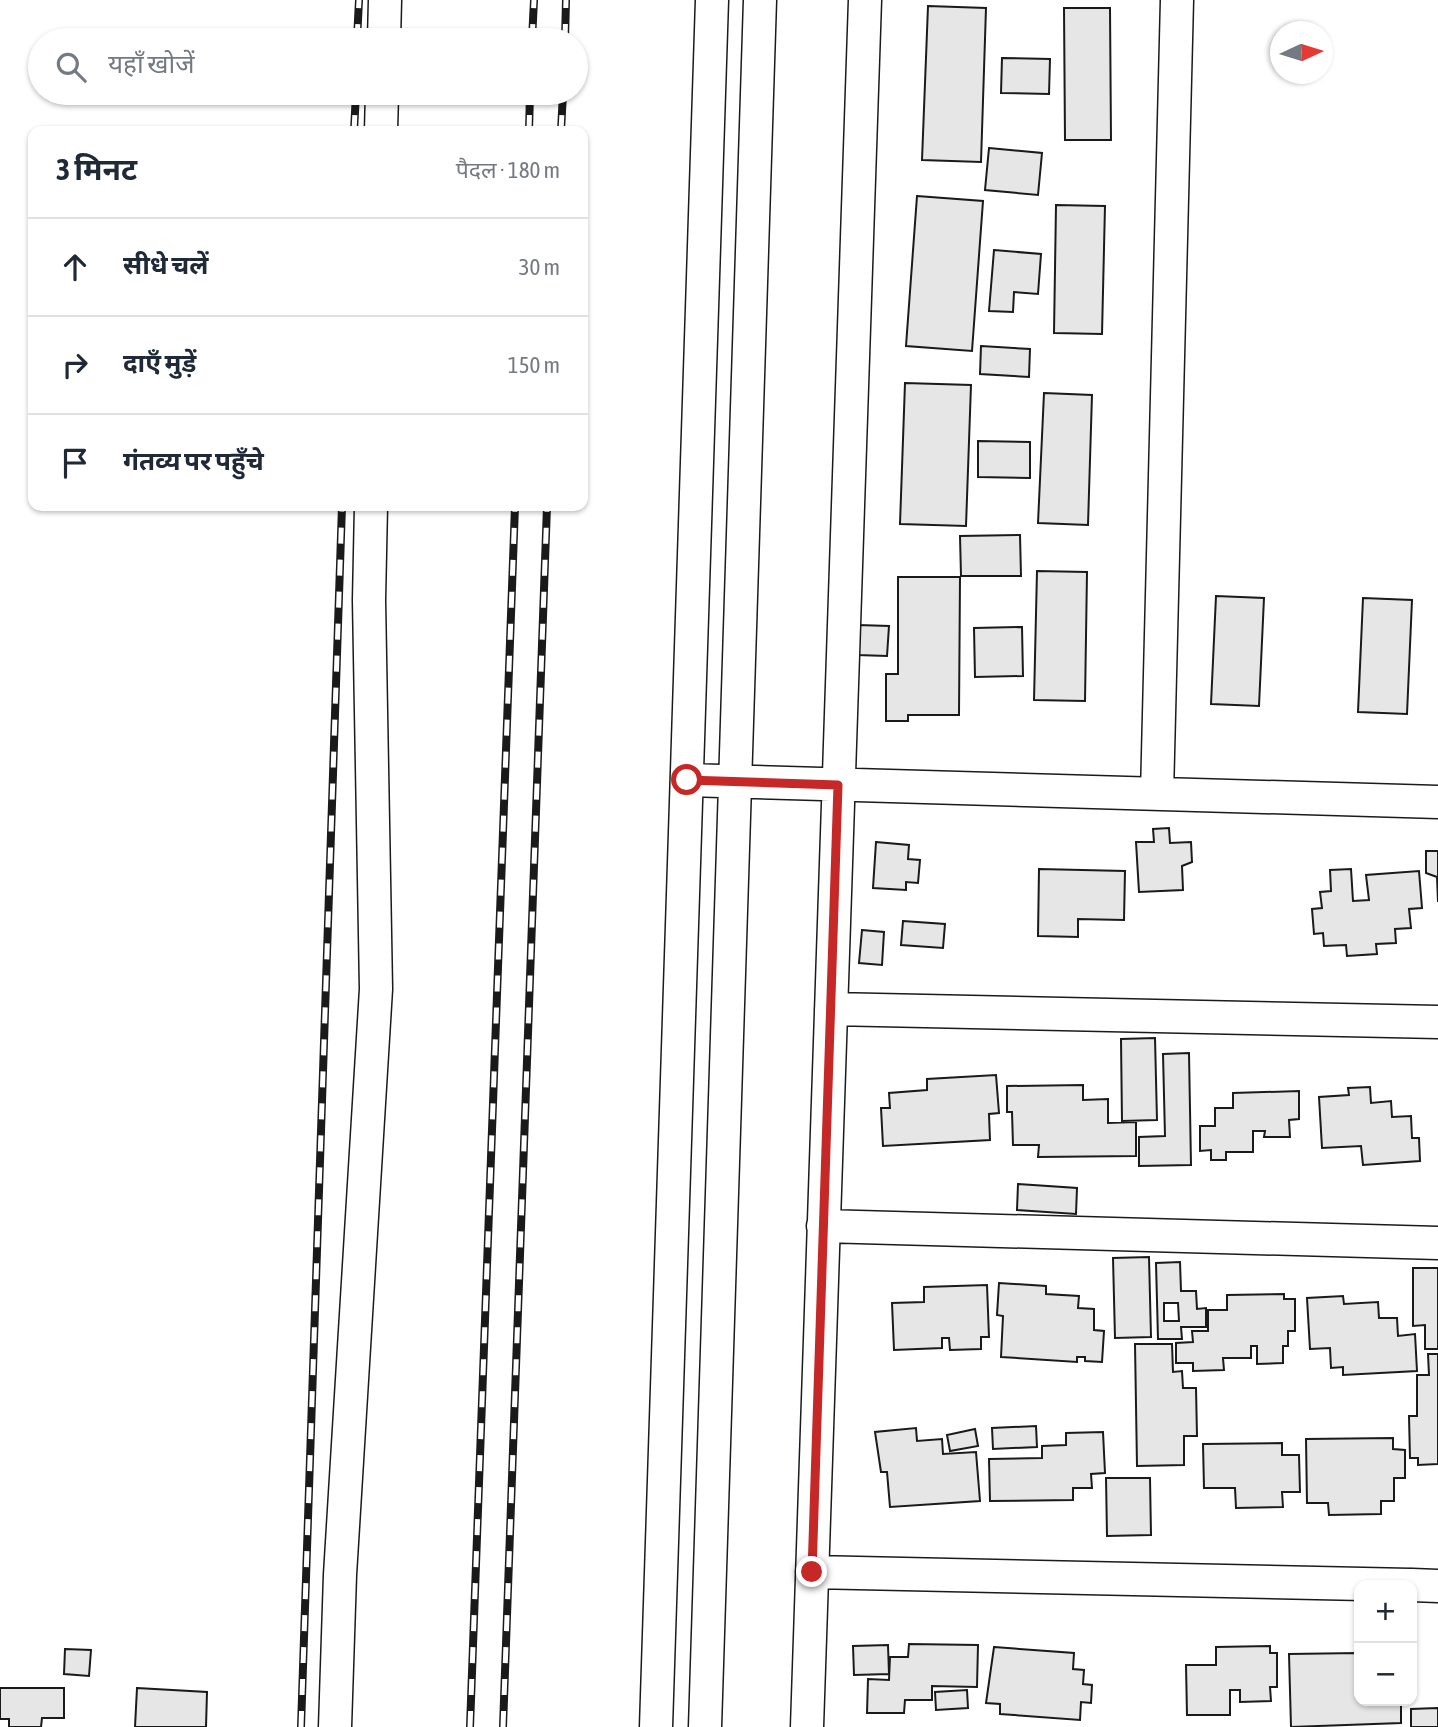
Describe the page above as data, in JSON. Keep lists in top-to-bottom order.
{
  "north": "right",
  "page": {
    "search": "यहाँ खोजें",
    "heading": ["3 मिनट", "पैदल · 180 m"],
    "list": [
      ["सीधे चलें", "30 m"],
      ["दाएँ मुड़ें", "150 m"],
      "गंतव्य पर पहुँचे"
    ],
    "map_buttons": ["+", "−"]
  }
}
